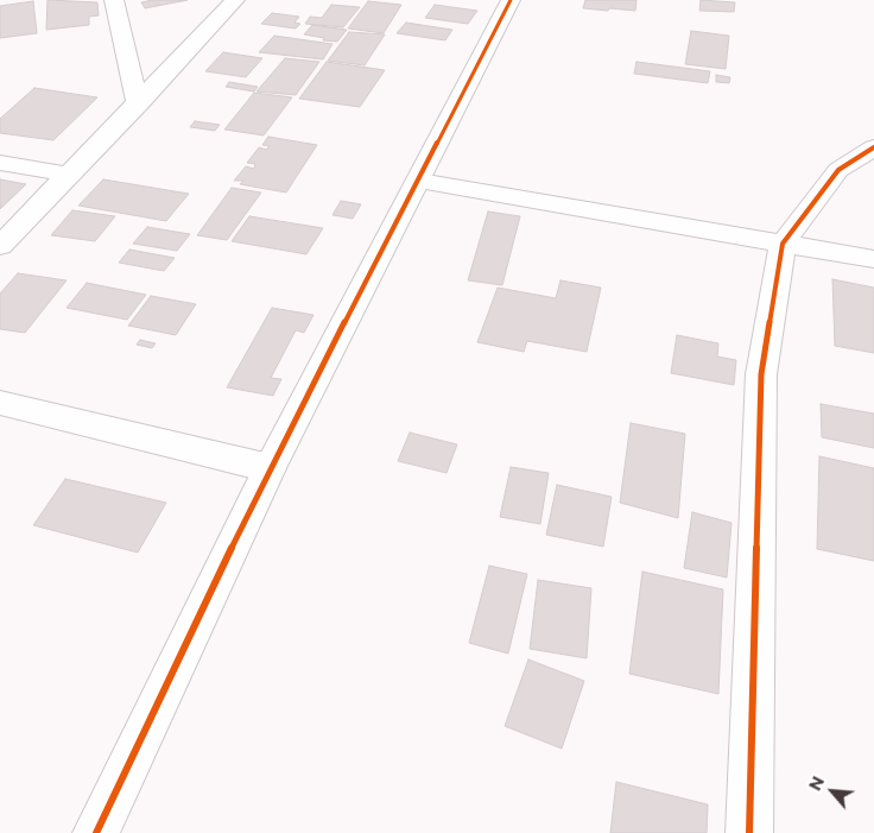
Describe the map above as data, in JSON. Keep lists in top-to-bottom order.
{
  "north": "top left"
}
